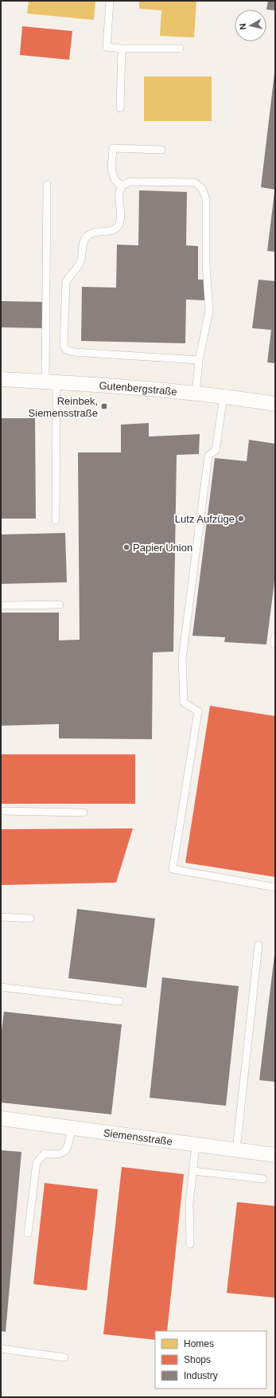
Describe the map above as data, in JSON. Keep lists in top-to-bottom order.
{
  "streets": {
    "street": ["Gutenbergstraße", "Siemensstraße"]
  },
  "places": {
    "transit": ["Reinbek, Siemensstraße"],
    "other": ["Lutz Aufzüge", "Papier Union"]
  },
  "legend": ["Homes", "Shops", "Industry"],
  "north": "left"
}
